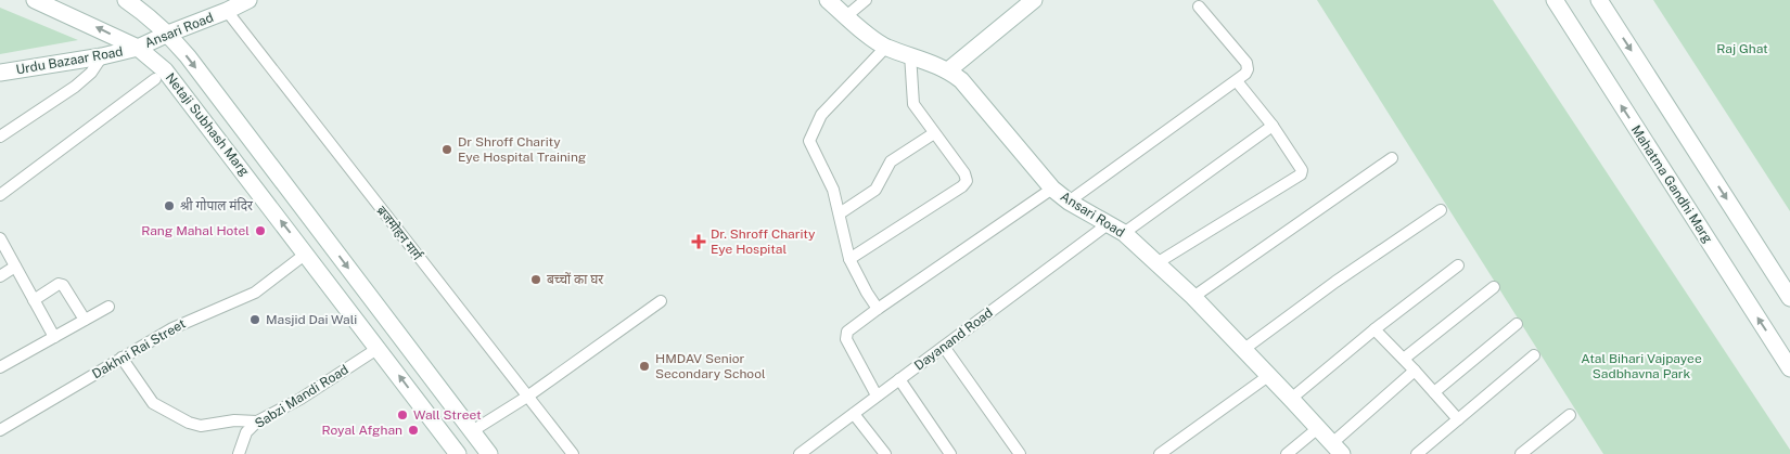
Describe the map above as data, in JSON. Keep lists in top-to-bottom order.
{
  "streets": {
    "main road": [
      "Ansari Road",
      "Urdu Bazaar Road",
      "Netaji Subhash Marg",
      "Mahatma Gandhi Marg"
    ],
    "street": [
      "ब्रजमोहन मार्ग",
      "Dayanand Road",
      "Dakhni Rai Street",
      "Sabzi Mandi Road"
    ]
  },
  "crossings": [
    ["Ansari Road", "Urdu Bazaar Road"],
    ["Ansari Road", "Netaji Subhash Marg"],
    ["Ansari Road", "ब्रजमोहन मार्ग"],
    ["Ansari Road", "Dayanand Road"],
    ["Urdu Bazaar Road", "Netaji Subhash Marg"],
    ["Netaji Subhash Marg", "Dakhni Rai Street"],
    ["Netaji Subhash Marg", "Sabzi Mandi Road"]
  ],
  "parks": ["Raj Ghat", "Atal Bihari Vajpayee Sadbhavna Park"],
  "places": {
    "other": [
      "Dr Shroff Charity Eye Hospital Training",
      "श्री गोपाल मंदिर",
      "Rang Mahal Hotel",
      "बच्चों का घर",
      "Masjid Dai Wali",
      "HMDAV Senior Secondary School",
      "Wall Street",
      "Royal Afghan"
    ],
    "health": ["Dr. Shroff Charity Eye Hospital"]
  }
}
